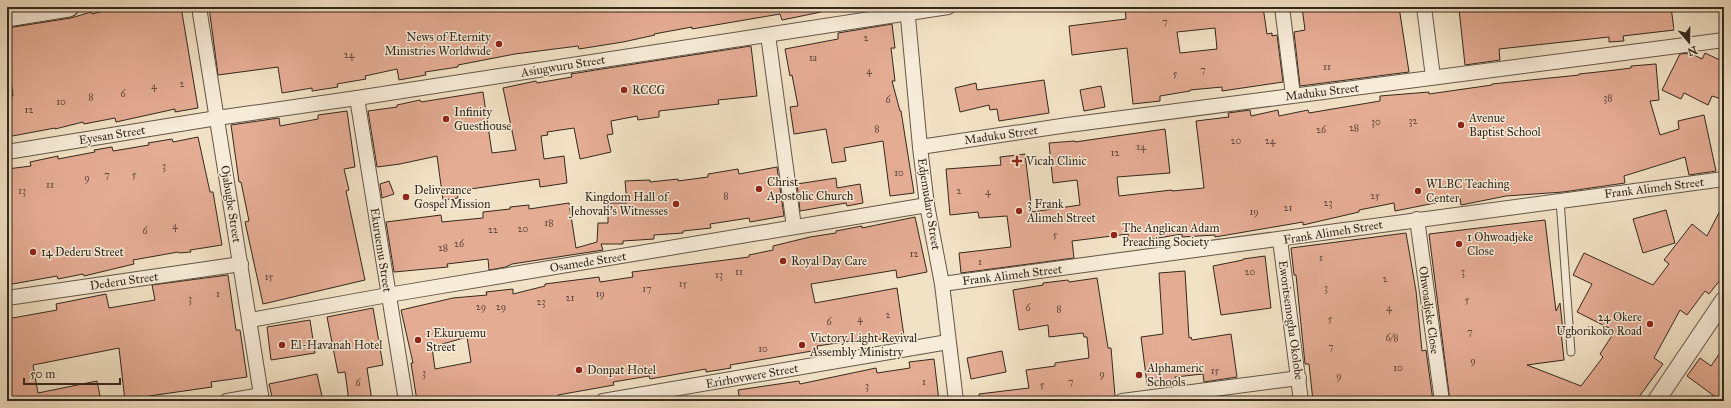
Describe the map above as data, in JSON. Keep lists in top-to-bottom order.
{
  "streets": {
    "street": [
      "Asiugwuru Street",
      "Maduku Street",
      "Eyesan Street",
      "Frank Alimeh Street",
      "Ojabugbe Street",
      "Edjemudaro Street",
      "Ekuruemu Street",
      "Osamede Street",
      "Dederu Street",
      "Ohwoadjeke Close",
      "Eworitsemogha Okolobe",
      "Erirhovwere Street"
    ]
  },
  "crossings": [
    ["Asiugwuru Street", "Eyesan Street"],
    ["Asiugwuru Street", "Ojabugbe Street"],
    ["Asiugwuru Street", "Edjemudaro Street"],
    ["Asiugwuru Street", "Ekuruemu Street"],
    ["Maduku Street", "Edjemudaro Street"],
    ["Eyesan Street", "Ojabugbe Street"],
    ["Frank Alimeh Street", "Edjemudaro Street"],
    ["Frank Alimeh Street", "Ohwoadjeke Close"],
    ["Frank Alimeh Street", "Eworitsemogha Okolobe"],
    ["Ojabugbe Street", "Osamede Street"],
    ["Ojabugbe Street", "Dederu Street"],
    ["Edjemudaro Street", "Osamede Street"],
    ["Edjemudaro Street", "Erirhovwere Street"],
    ["Ekuruemu Street", "Osamede Street"]
  ],
  "places": {
    "other": [
      "News of Eternity Ministries Worldwide",
      "RCCG",
      "Infinity Guesthouse",
      "Avenue Baptist School",
      "Christ Apostolic Church",
      "WLBC Teaching Center",
      "Deliverance Gospel Mission",
      "Kingdom Hall of Jehovah's Witnesses",
      "3 Frank Alimeh Street",
      "The Anglican Adam Preaching Society",
      "1 Ohwoadjeke Close",
      "14 Dederu Street",
      "Royal Day Care",
      "24 Okere Ugborikoko Road",
      "1 Ekuruemu Street",
      "El-Havanah Hotel",
      "Victory Light Revival Assembly Ministry",
      "Donpat Hotel",
      "Alphameric Schools"
    ],
    "health": ["Vicah Clinic"]
  },
  "house_numbers": [
    "7",
    "2",
    "24",
    "1a",
    "11",
    "7",
    "4",
    "5",
    "2",
    "4",
    "6",
    "8",
    "38",
    "6",
    "10",
    "12",
    "32",
    "30",
    "28",
    "8",
    "26",
    "20",
    "24",
    "14",
    "12",
    "3",
    "10",
    "7",
    "5",
    "9",
    "11",
    "13",
    "2",
    "4",
    "8",
    "25",
    "23",
    "21",
    "19",
    "18",
    "4",
    "20",
    "22",
    "6",
    "5",
    "26",
    "28",
    "12",
    "1",
    "1",
    "11",
    "20",
    "3",
    "13",
    "15",
    "2",
    "15",
    "3",
    "17",
    "1",
    "19",
    "21",
    "3",
    "5",
    "23",
    "29",
    "29",
    "6",
    "4",
    "8",
    "2",
    "4",
    "5",
    "6",
    "7",
    "6/8",
    "7",
    "10",
    "9",
    "10",
    "15",
    "3",
    "9",
    "9",
    "1",
    "7",
    "6",
    "5",
    "3"
  ],
  "scale_bar": "50 m",
  "north": "bottom"
}
